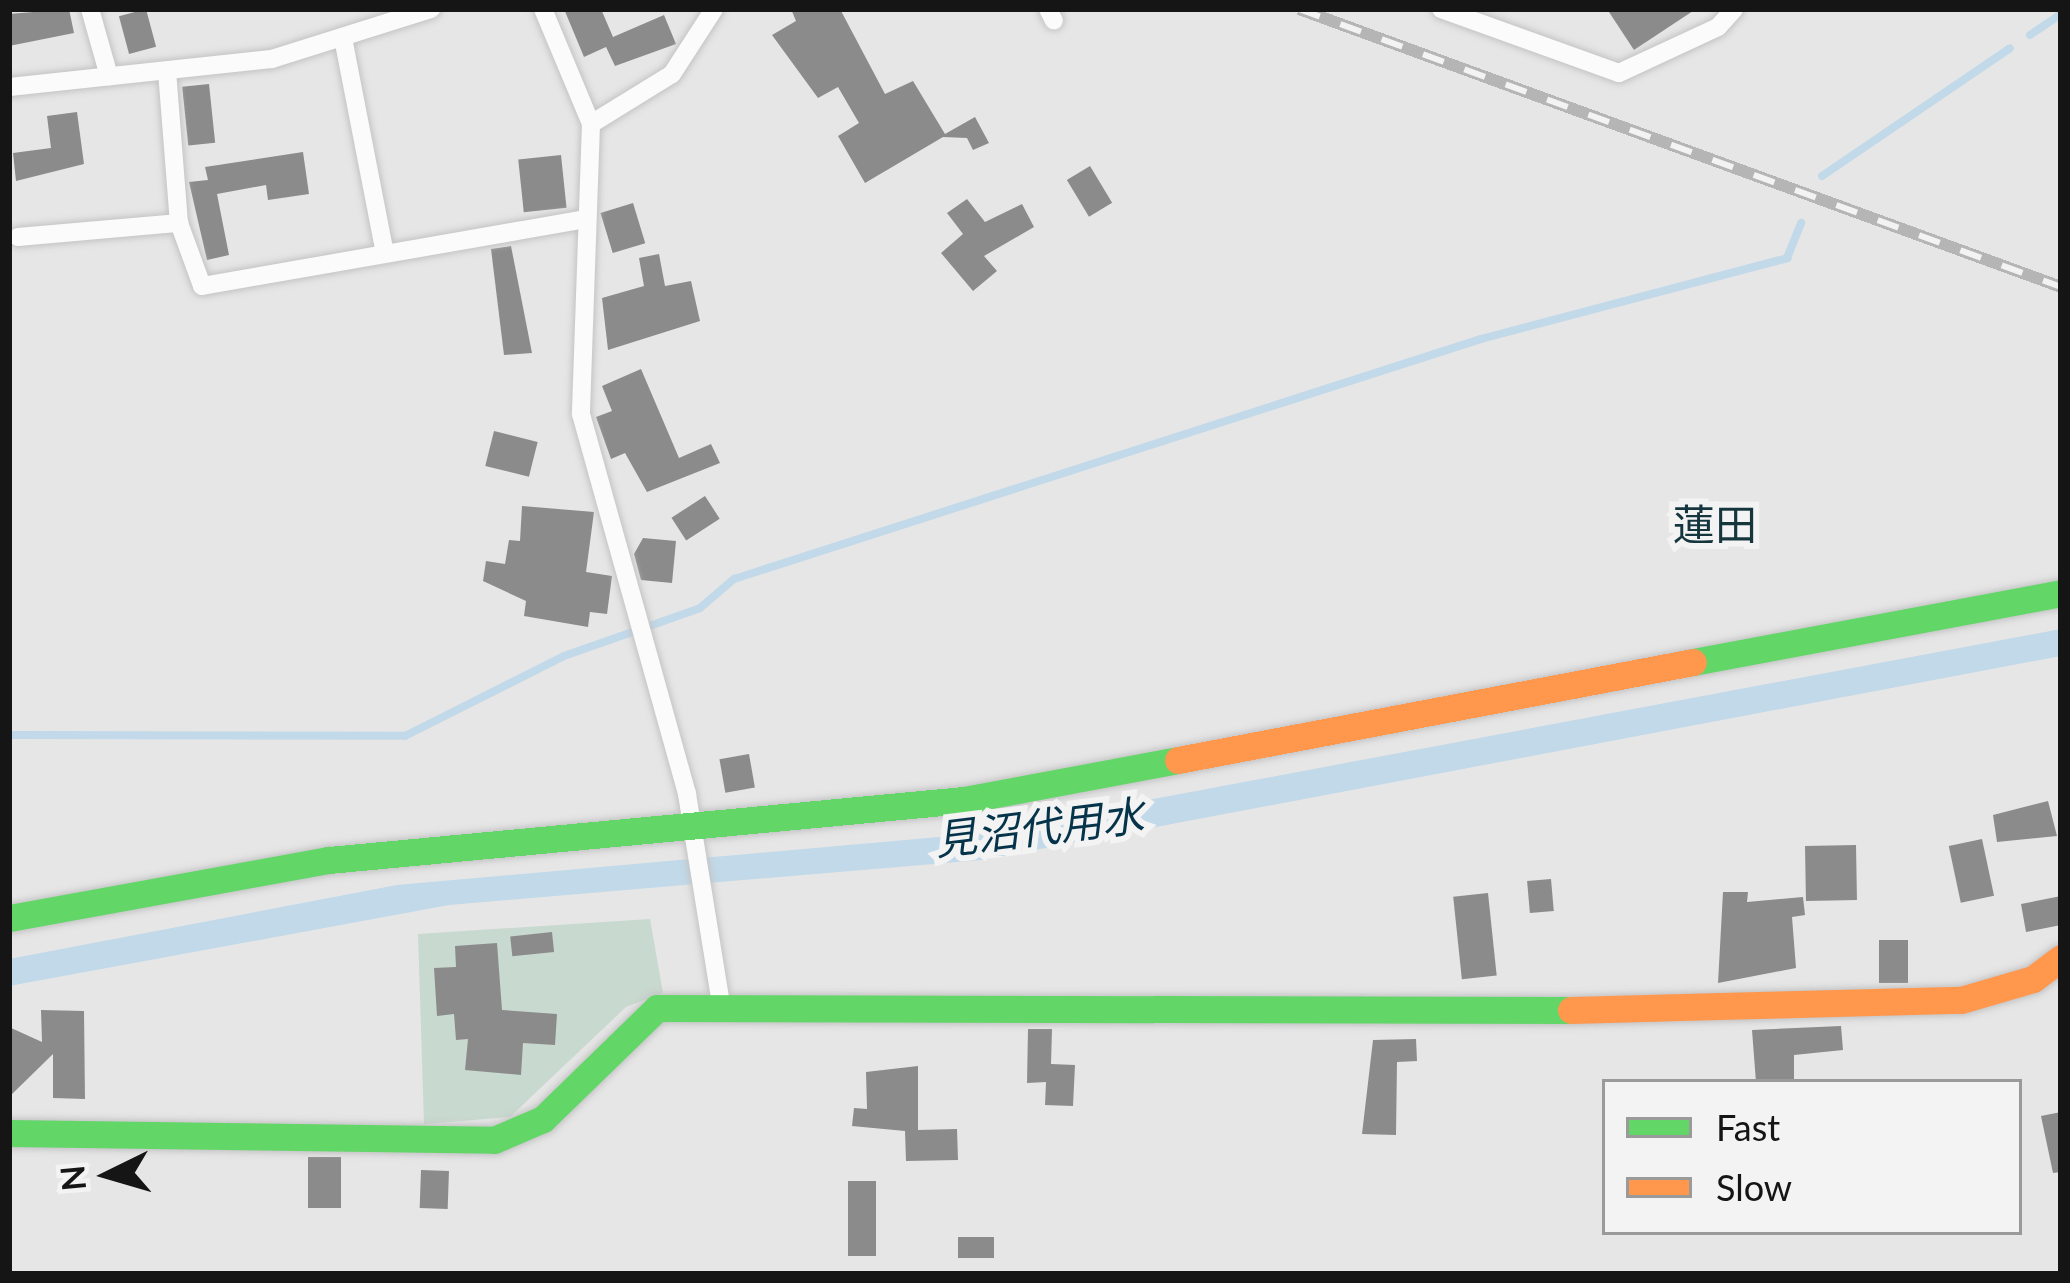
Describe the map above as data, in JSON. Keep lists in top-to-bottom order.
{
  "districts": ["蓮田"],
  "water": ["見沼代用水"],
  "legend": ["Fast", "Slow"],
  "north": "left"
}
